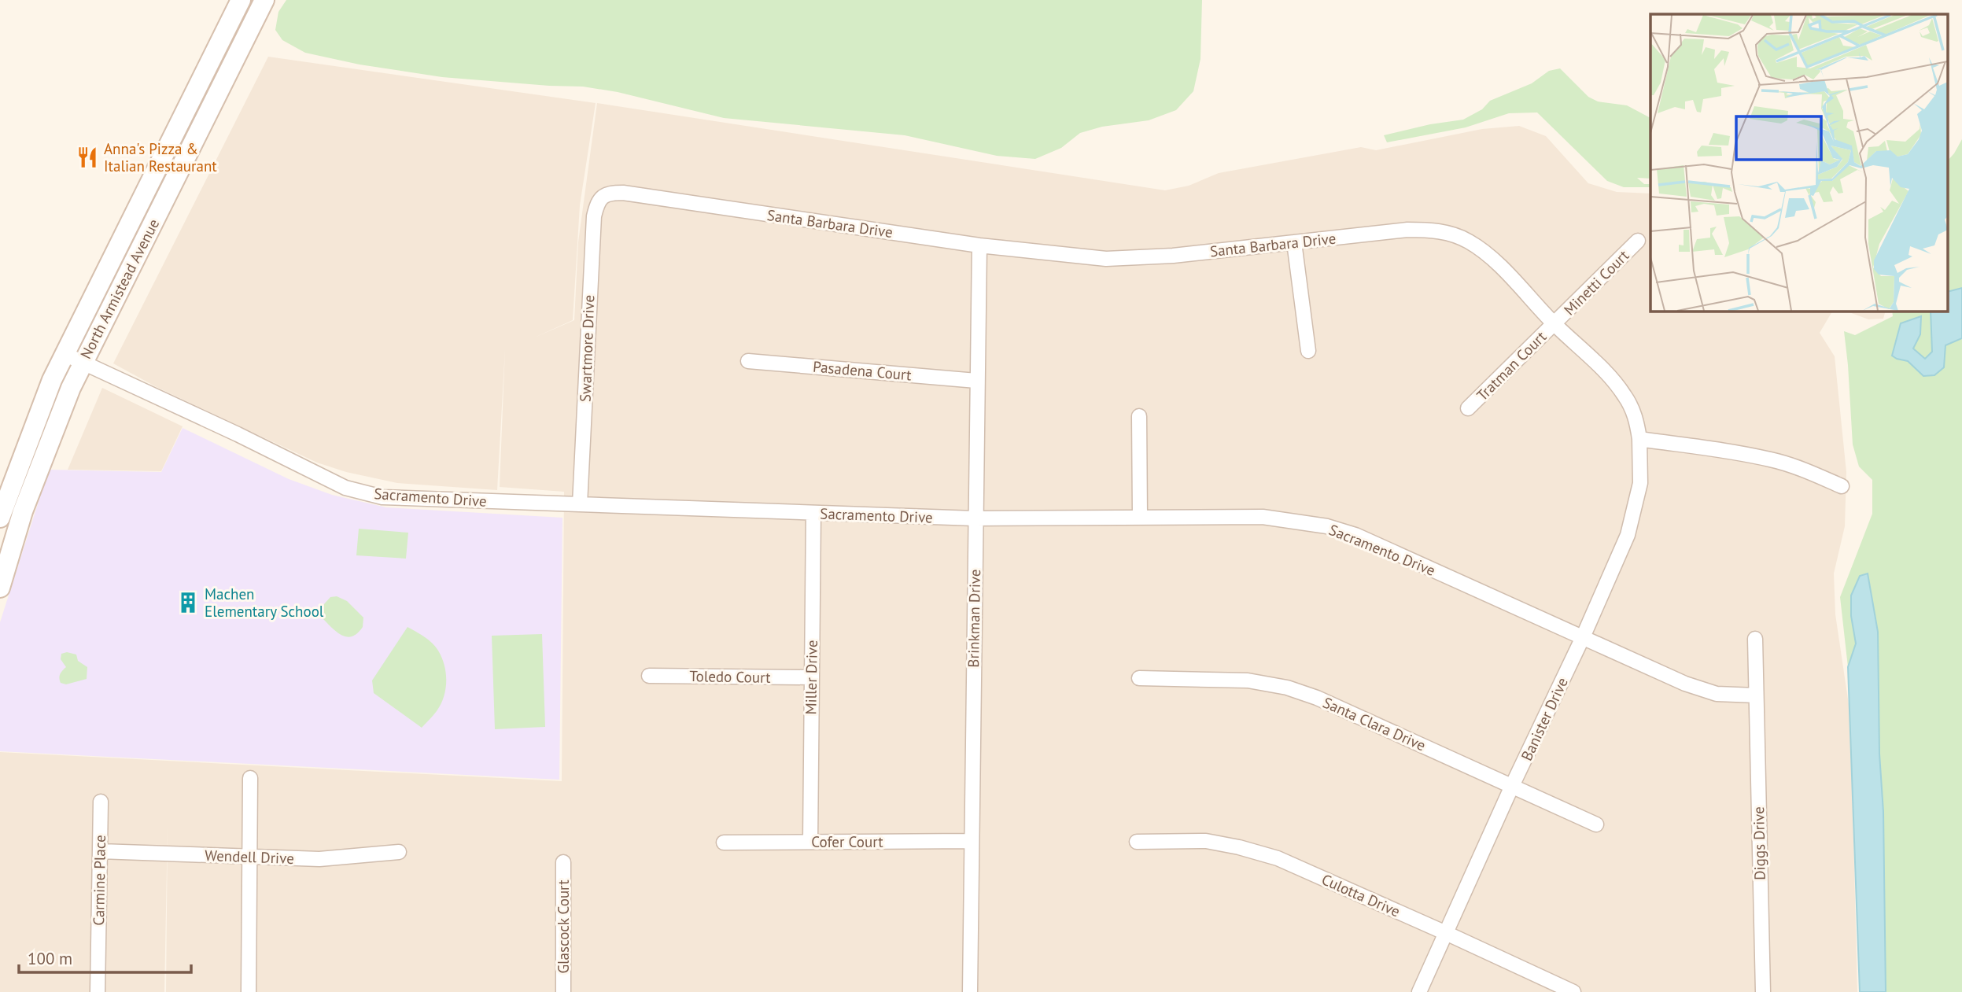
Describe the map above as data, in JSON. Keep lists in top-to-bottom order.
{
  "streets": {
    "main road": ["North Armistead Avenue"],
    "street": [
      "Santa Barbara Drive",
      "Minetti Court",
      "Swartmore Drive",
      "Tratman Court",
      "Pasadena Court",
      "Sacramento Drive",
      "Brinkman Drive",
      "Toledo Court",
      "Miller Drive",
      "Banister Drive",
      "Santa Clara Drive",
      "Cofer Court",
      "Diggs Drive",
      "Wendell Drive",
      "Carmine Place",
      "Culotta Drive",
      "Glascock Court"
    ]
  },
  "crossings": [
    ["Santa Barbara Drive", "Minetti Court"],
    ["Santa Barbara Drive", "Swartmore Drive"],
    ["Santa Barbara Drive", "Tratman Court"],
    ["Santa Barbara Drive", "Brinkman Drive"],
    ["Santa Barbara Drive", "Banister Drive"],
    ["Minetti Court", "Tratman Court"],
    ["North Armistead Avenue", "Sacramento Drive"],
    ["Swartmore Drive", "Sacramento Drive"],
    ["Pasadena Court", "Brinkman Drive"],
    ["Sacramento Drive", "Brinkman Drive"],
    ["Sacramento Drive", "Miller Drive"],
    ["Sacramento Drive", "Banister Drive"],
    ["Sacramento Drive", "Diggs Drive"],
    ["Brinkman Drive", "Cofer Court"],
    ["Toledo Court", "Miller Drive"],
    ["Miller Drive", "Cofer Court"],
    ["Banister Drive", "Santa Clara Drive"],
    ["Banister Drive", "Culotta Drive"],
    ["Wendell Drive", "Carmine Place"]
  ],
  "places": {
    "restaurant": ["Anna's Pizza & Italian Restaurant"],
    "building": ["Machen Elementary School"]
  },
  "scale_bar": "100 m"
}
